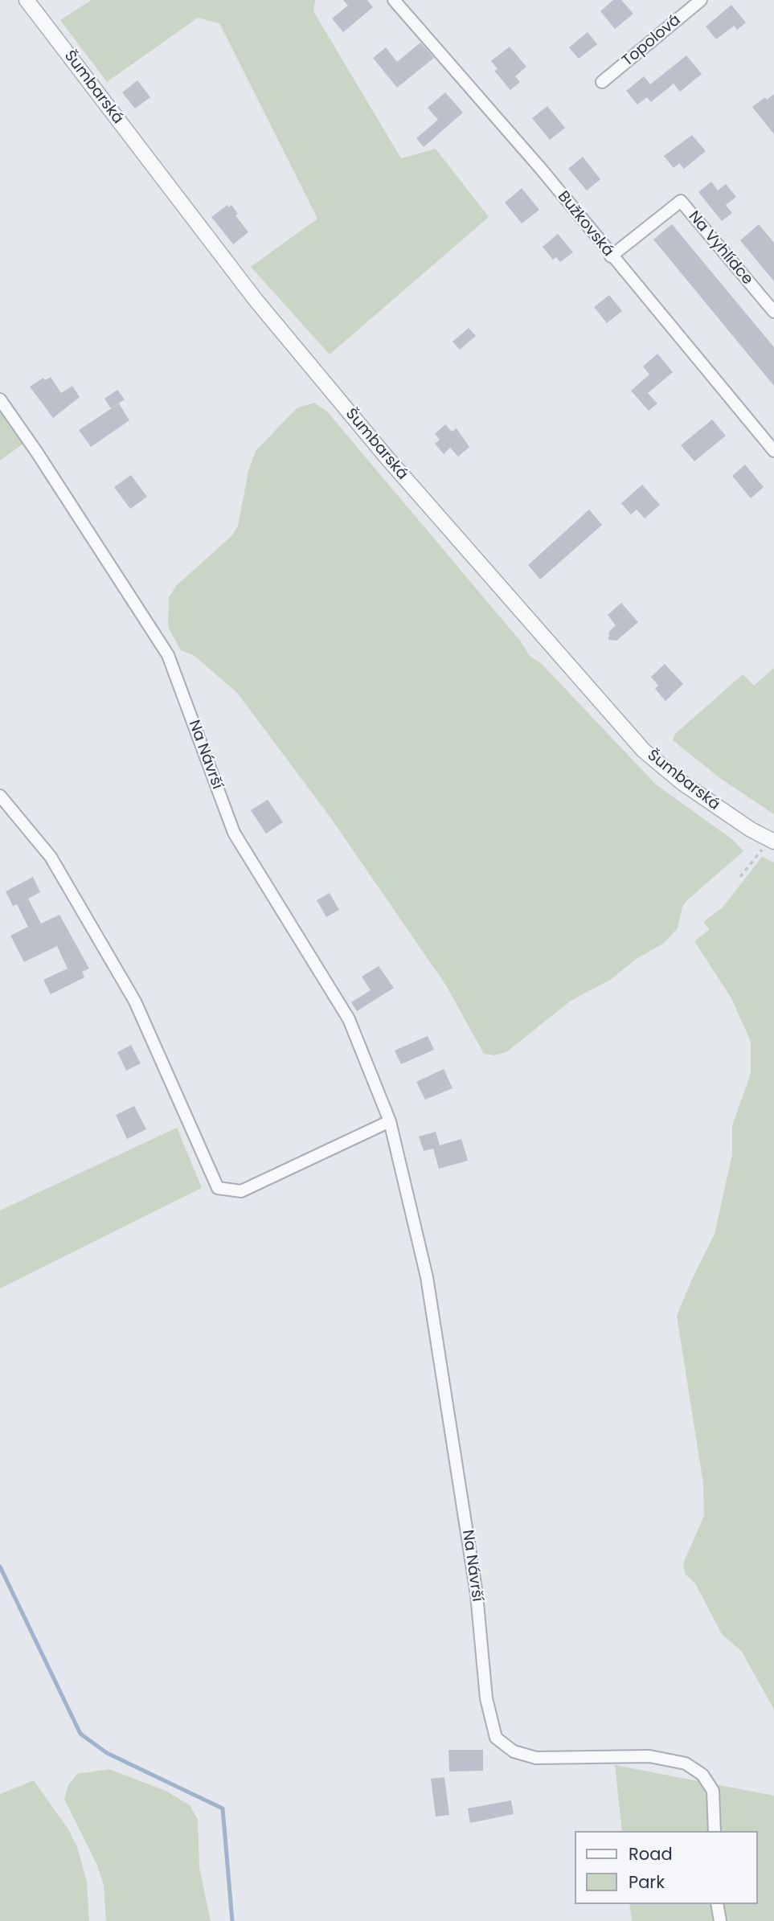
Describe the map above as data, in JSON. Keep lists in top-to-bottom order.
{
  "streets": {
    "street": [
      "Topolová",
      "Šumbarská",
      "Bužkovská",
      "Na Vyhlídce",
      "Na Návrší"
    ]
  },
  "crossings": [
    ["Bužkovská", "Na Vyhlídce"]
  ],
  "legend": ["Road", "Park"]
}
